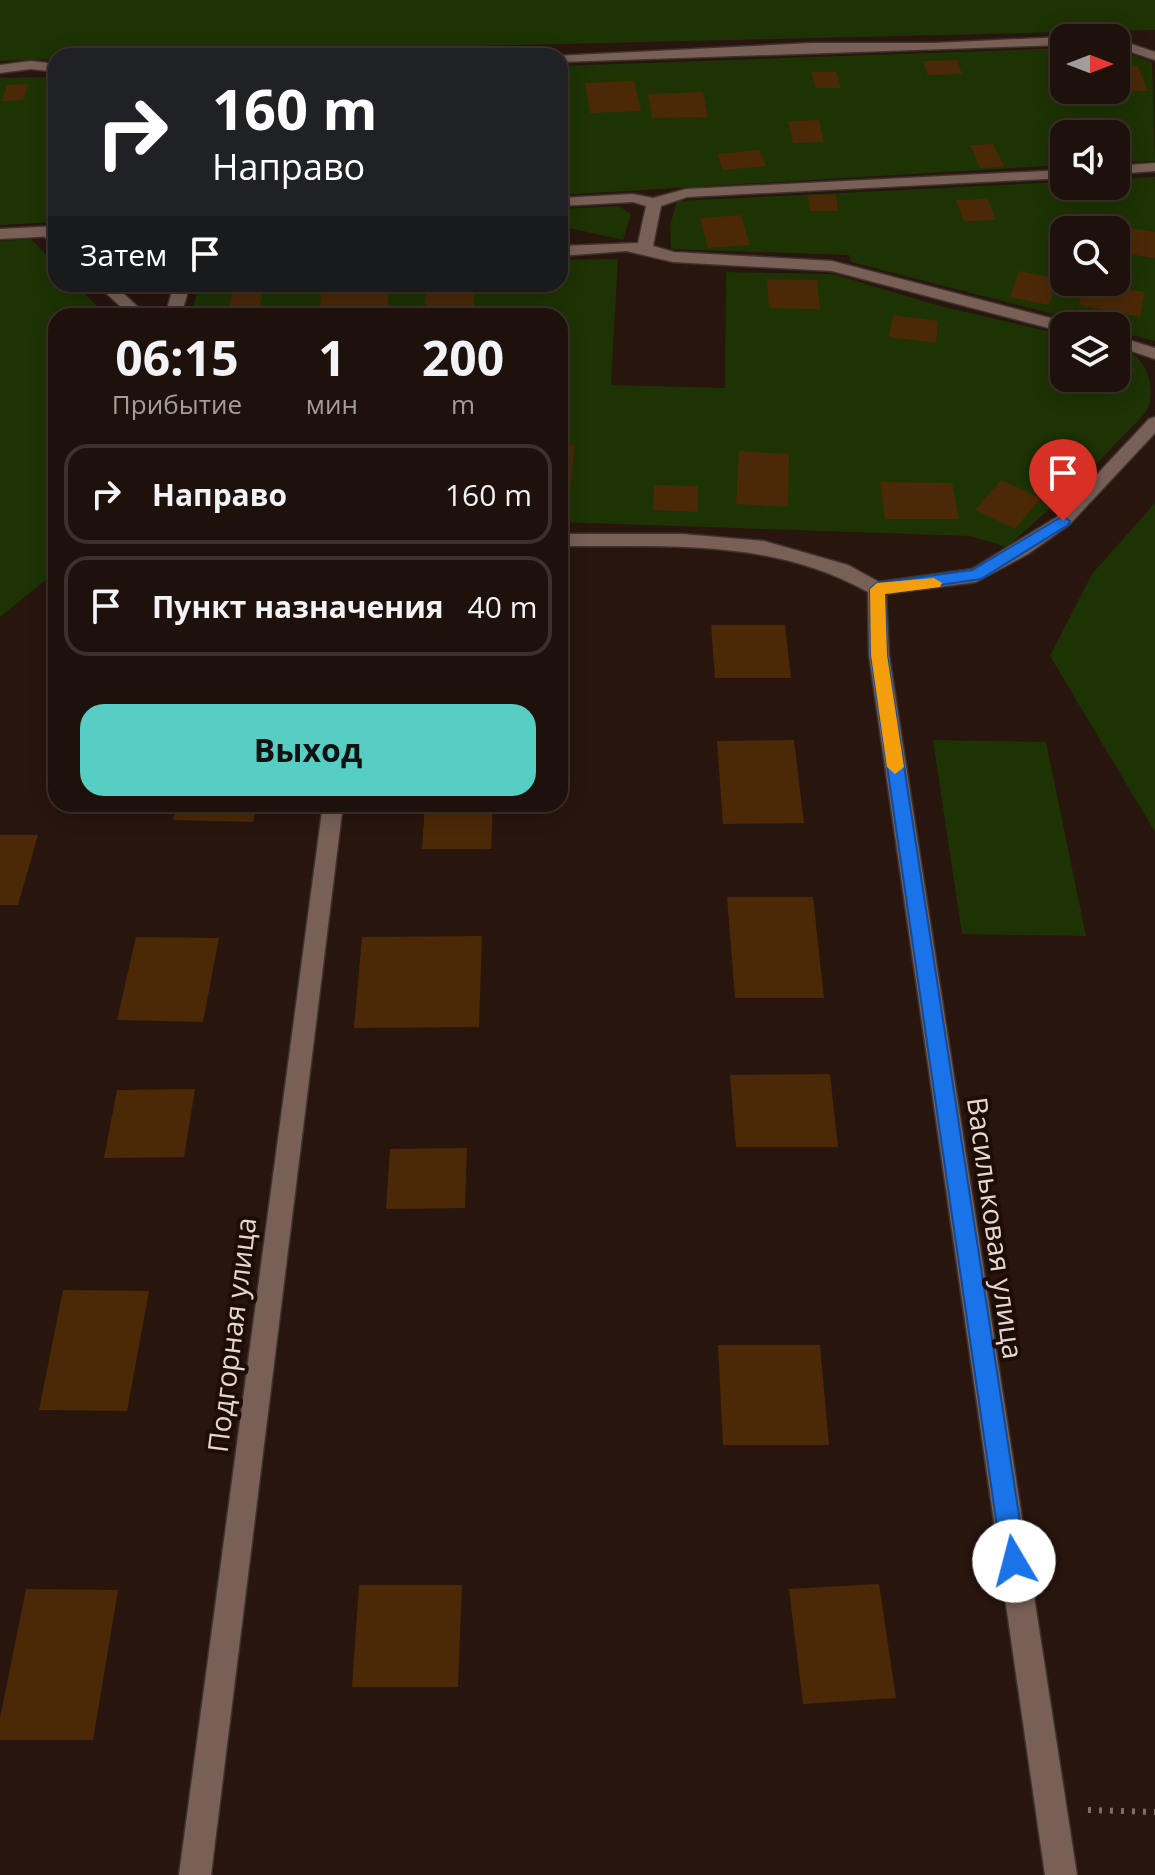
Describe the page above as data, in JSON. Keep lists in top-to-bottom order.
{
  "streets": {
    "street": ["Васильковая улица", "Подгорная улица"]
  },
  "north": "right",
  "page": {
    "turn": ["160 m", "Направо"],
    "then": "Затем",
    "eta": [
      "06:15",
      "Прибытие",
      "1",
      "мин",
      "200",
      "m"
    ],
    "list": [
      {
        "name": "Направо",
        "value": "160 m"
      },
      {
        "name": "Пункт назначения",
        "value": "40 m"
      }
    ],
    "buttons": "Выход"
  }
}
